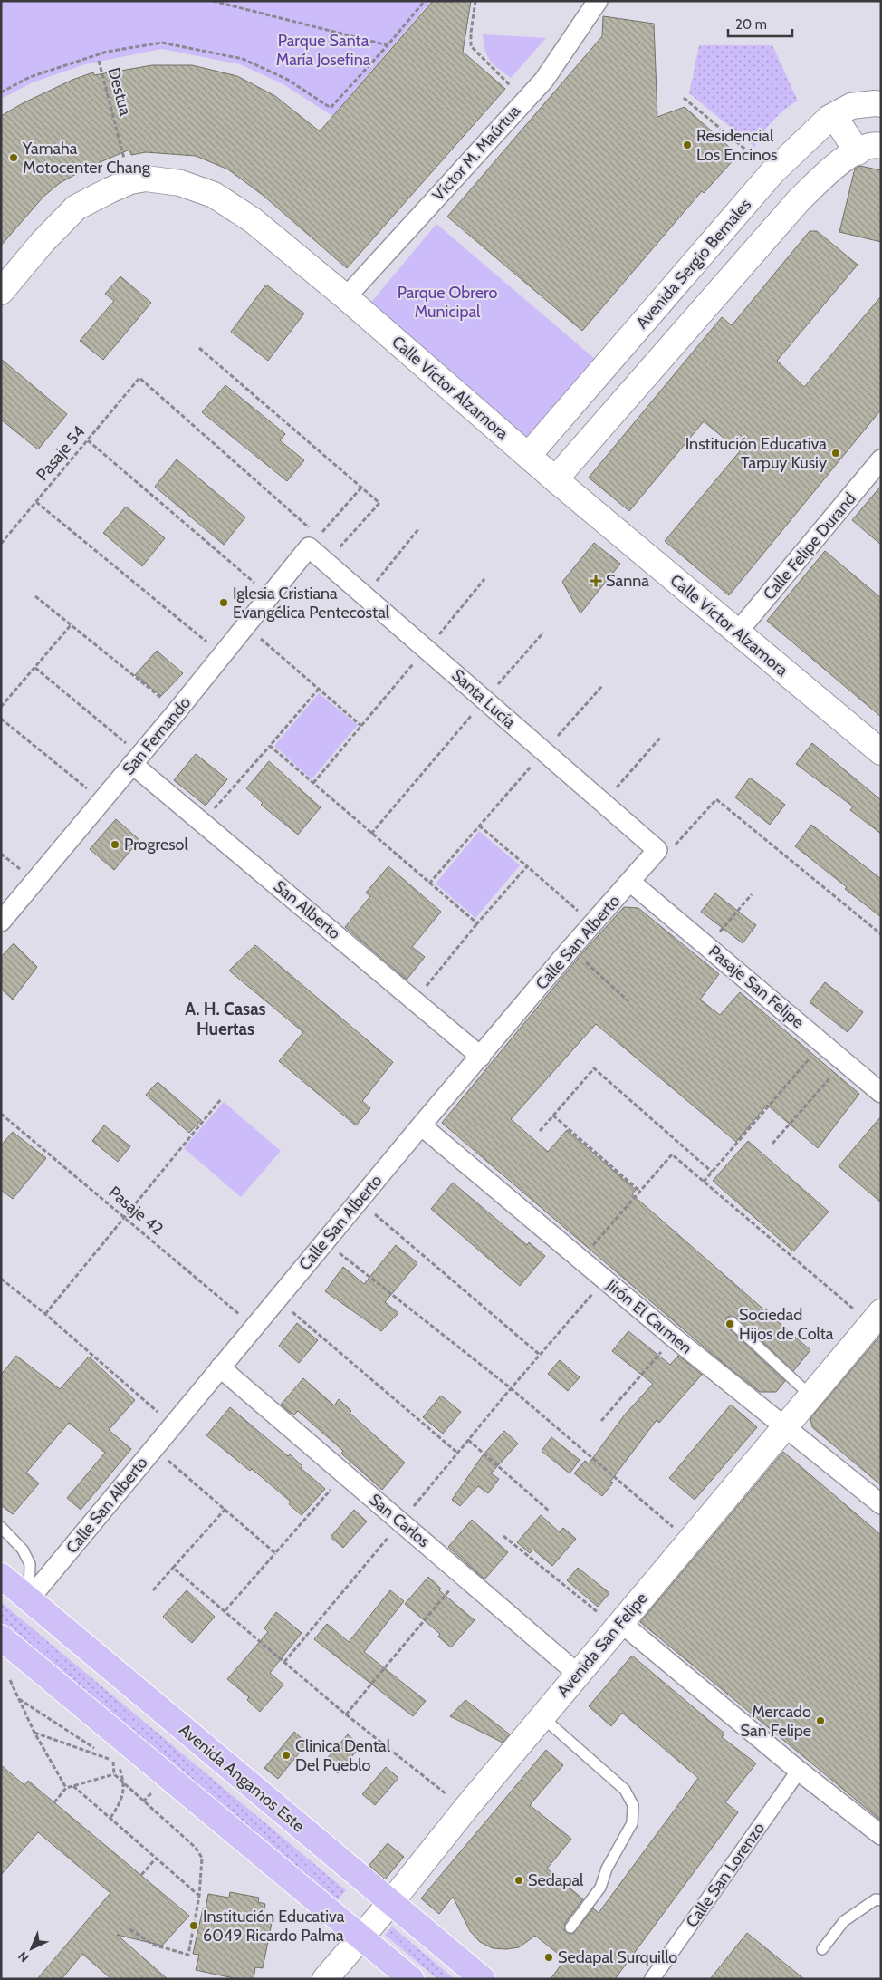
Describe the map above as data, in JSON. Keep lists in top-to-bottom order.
{
  "streets": {
    "main road": ["Avenida Angamos Este"],
    "street": [
      "Víctor M. Maúrtua",
      "Avenida Sergio Bernales",
      "Calle Víctor Alzamora",
      "Calle Felipe Durand",
      "Santa Lucía",
      "San Fernando",
      "San Alberto",
      "Calle San Alberto",
      "Pasaje San Felipe",
      "Jirón El Carmen",
      "San Carlos",
      "Avenida San Felipe",
      "Calle San Lorenzo"
    ],
    "path": ["Destua", "Pasaje 54", "Pasaje 42"]
  },
  "crossings": [
    ["Destua", "Calle Víctor Alzamora"],
    ["Víctor M. Maúrtua", "Calle Víctor Alzamora"],
    ["Avenida Sergio Bernales", "Calle Víctor Alzamora"],
    ["Calle Víctor Alzamora", "Calle Felipe Durand"],
    ["Pasaje 54", "Santa Lucía"],
    ["Pasaje 54", "San Fernando"],
    ["Santa Lucía", "San Fernando"],
    ["Santa Lucía", "Calle San Alberto"],
    ["San Fernando", "San Alberto"],
    ["San Alberto", "Calle San Alberto"],
    ["Calle San Alberto", "Pasaje San Felipe"],
    ["Calle San Alberto", "Pasaje 42"],
    ["Calle San Alberto", "Jirón El Carmen"],
    ["Calle San Alberto", "San Carlos"],
    ["Calle San Alberto", "Avenida Angamos Este"],
    ["Jirón El Carmen", "Avenida San Felipe"],
    ["San Carlos", "Avenida San Felipe"],
    ["Avenida San Felipe", "Avenida Angamos Este"]
  ],
  "districts": ["A. H. Casas Huertas"],
  "parks": ["Parque Santa María Josefina", "Parque Obrero Municipal"],
  "places": {
    "other": [
      "Residencial Los Encinos",
      "Yamaha Motocenter Chang",
      "Institución Educativa Tarpuy Kusiy",
      "Iglesia Cristiana Evangélica Pentecostal",
      "Progresol",
      "Sociedad Hijos de Colta",
      "Mercado San Felipe",
      "Clinica Dental Del Pueblo",
      "Sedapal",
      "Institución Educativa 6049 Ricardo Palma",
      "Sedapal Surquillo"
    ],
    "health": ["Sanna"]
  },
  "scale_bar": "20 m",
  "north": "bottom left"
}
